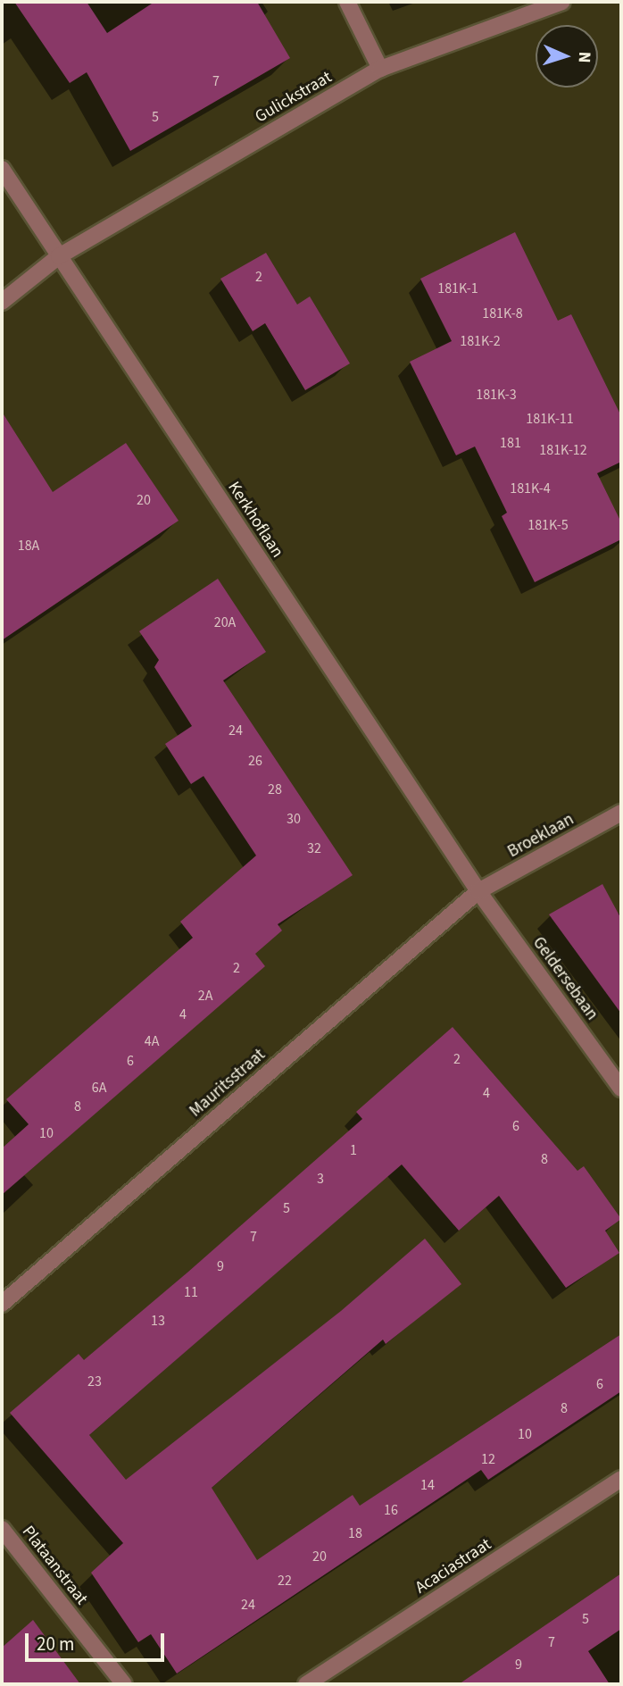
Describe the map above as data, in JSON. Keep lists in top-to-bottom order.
{
  "streets": {
    "street": [
      "Gulickstraat",
      "Kerkhoflaan",
      "Broeklaan",
      "Geldersebaan",
      "Mauritsstraat",
      "Plataanstraat",
      "Acaciastraat"
    ]
  },
  "crossings": [
    ["Gulickstraat", "Kerkhoflaan"],
    ["Kerkhoflaan", "Broeklaan"],
    ["Kerkhoflaan", "Geldersebaan"],
    ["Kerkhoflaan", "Mauritsstraat"],
    ["Broeklaan", "Geldersebaan"],
    ["Broeklaan", "Mauritsstraat"],
    ["Geldersebaan", "Mauritsstraat"]
  ],
  "house_numbers": [
    "7",
    "5",
    "2",
    "181K-1",
    "181K-8",
    "181K-2",
    "181K-3",
    "181K-11",
    "181",
    "181K-12",
    "181K-4",
    "20",
    "181K-5",
    "18A",
    "20A",
    "24",
    "26",
    "28",
    "30",
    "32",
    "2",
    "2A",
    "4",
    "4A",
    "2",
    "6",
    "6A",
    "4",
    "8",
    "6",
    "10",
    "1",
    "8",
    "3",
    "5",
    "7",
    "9",
    "11",
    "13",
    "23",
    "6",
    "8",
    "10",
    "12",
    "14",
    "16",
    "18",
    "20",
    "22",
    "24",
    "5",
    "7",
    "9"
  ],
  "scale_bar": "20 m",
  "north": "right"
}
